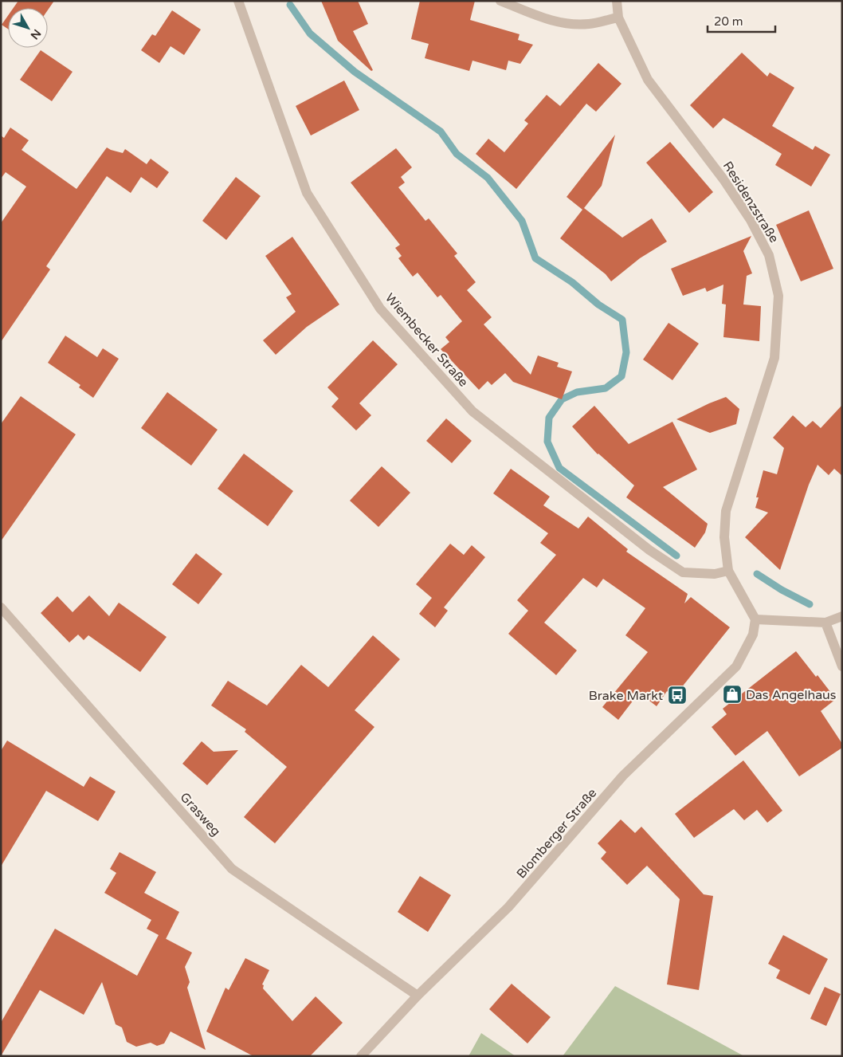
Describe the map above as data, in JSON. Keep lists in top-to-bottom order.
{
  "streets": {
    "street": [
      "Residenzstraße",
      "Wiembecker Straße",
      "Grasweg",
      "Blomberger Straße"
    ]
  },
  "crossings": [
    ["Residenzstraße", "Wiembecker Straße"],
    ["Residenzstraße", "Blomberger Straße"],
    ["Grasweg", "Blomberger Straße"]
  ],
  "places": {
    "shop": ["Das Angelhaus"],
    "bus stop": ["Brake Markt"]
  },
  "scale_bar": "20 m",
  "north": "bottom right"
}
